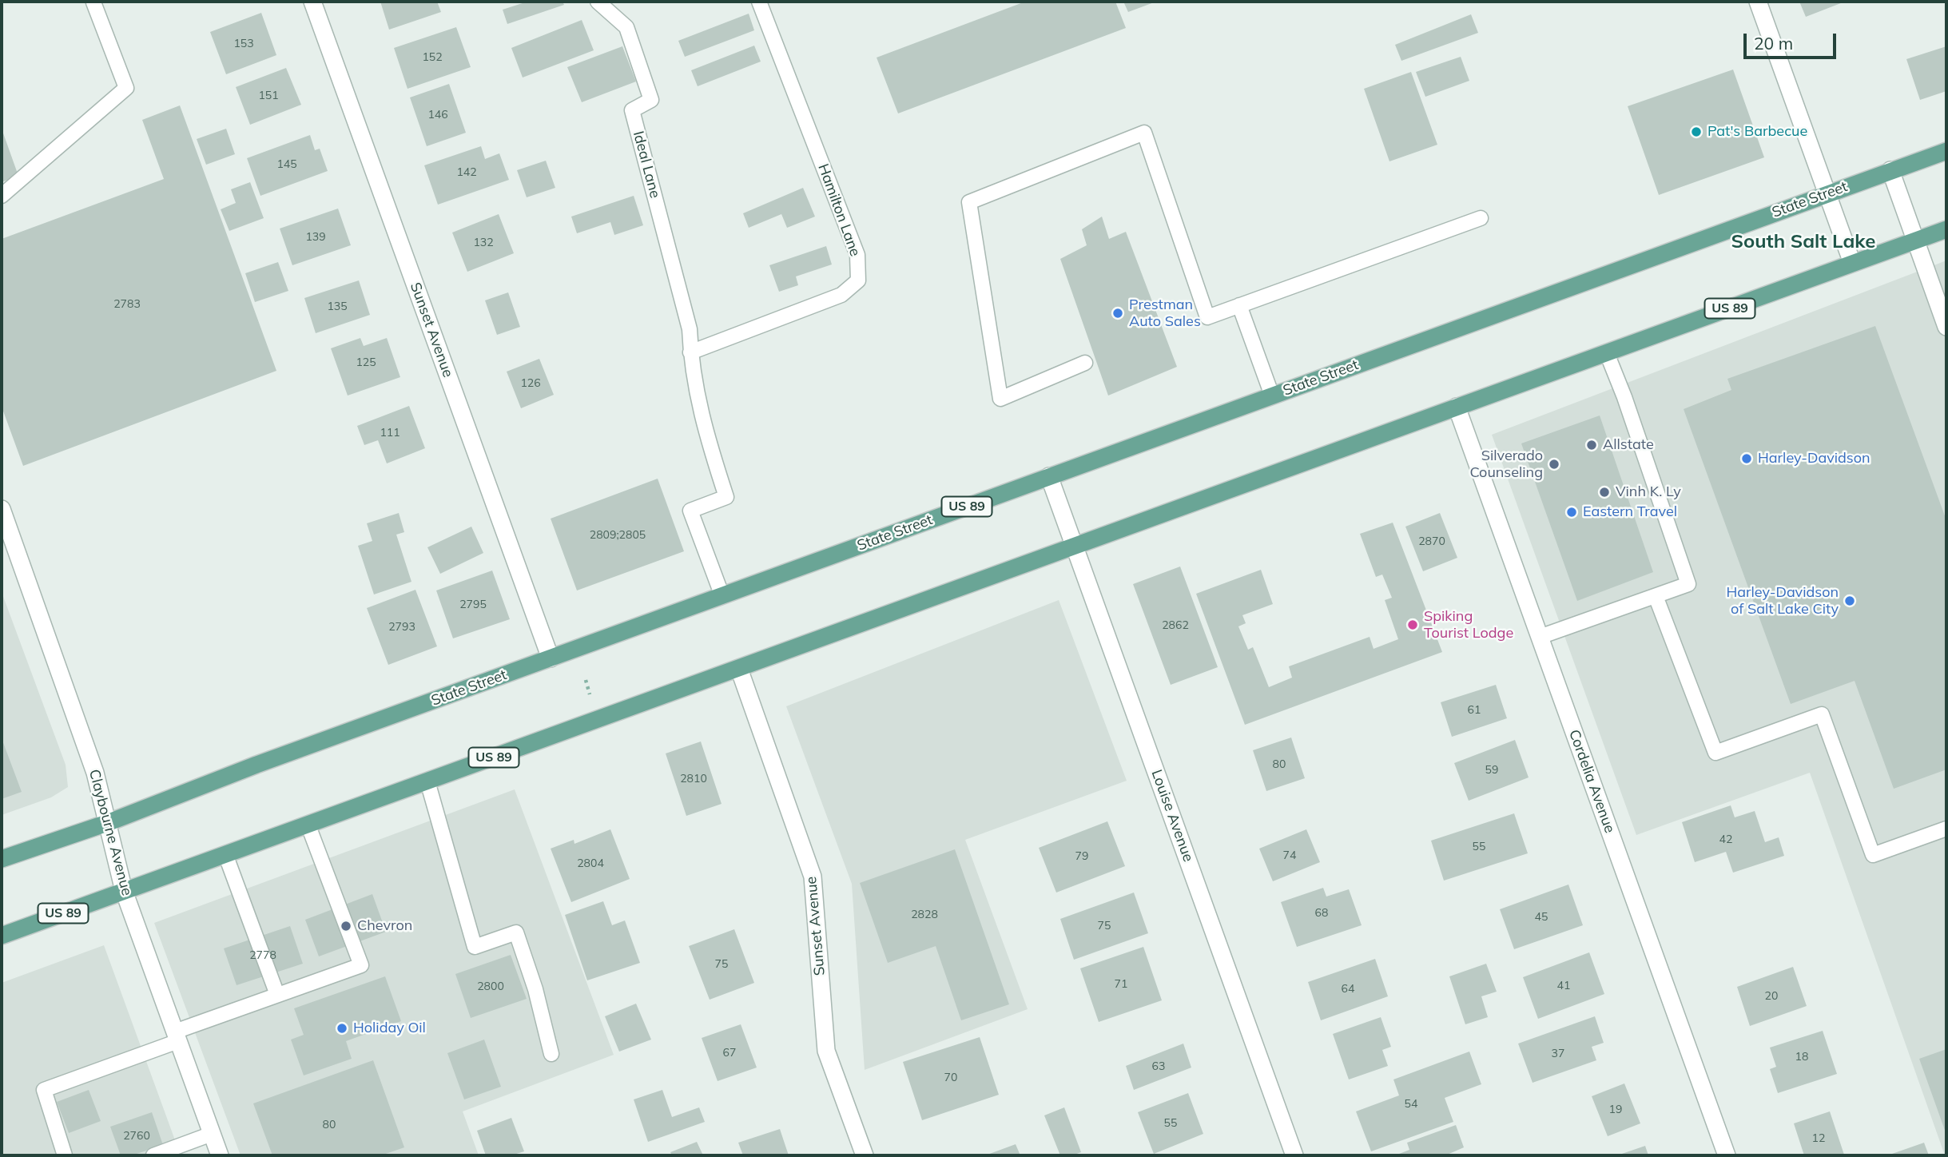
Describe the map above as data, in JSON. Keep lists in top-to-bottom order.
{
  "streets": {
    "main road": ["State Street", "US 89"],
    "street": [
      "Sunset Avenue",
      "Cordelia Avenue",
      "Louise Avenue",
      "Claybourne Avenue"
    ],
    "lane": ["Ideal Lane", "Hamilton Lane"]
  },
  "crossings": [
    ["Ideal Lane", "Hamilton Lane"],
    ["State Street", "Sunset Avenue"],
    ["State Street", "Louise Avenue"],
    ["State Street", "Claybourne Avenue"],
    ["US 89", "Sunset Avenue"],
    ["US 89", "Cordelia Avenue"],
    ["US 89", "Louise Avenue"],
    ["US 89", "Claybourne Avenue"]
  ],
  "districts": ["South Salt Lake"],
  "places": [
    "Pat's Barbecue",
    "Prestman Auto Sales",
    "Allstate",
    "Harley-Davidson",
    "Silverado Counseling",
    "Vinh K. Ly",
    "Eastern Travel",
    "Harley-Davidson of Salt Lake City",
    "Spiking Tourist Lodge",
    "Chevron",
    "Holiday Oil"
  ],
  "house_numbers": [
    "153",
    "152",
    "151",
    "146",
    "145",
    "142",
    "139",
    "132",
    "2783",
    "135",
    "125",
    "126",
    "111",
    "2809;2805",
    "2870",
    "2795",
    "2862",
    "2793",
    "61",
    "80",
    "59",
    "2810",
    "42",
    "55",
    "74",
    "79",
    "2804",
    "68",
    "2828",
    "45",
    "75",
    "2778",
    "75",
    "71",
    "41",
    "2800",
    "64",
    "20",
    "67",
    "37",
    "18",
    "63",
    "70",
    "54",
    "19",
    "55",
    "80",
    "2760",
    "12"
  ],
  "scale_bar": "20 m"
}
